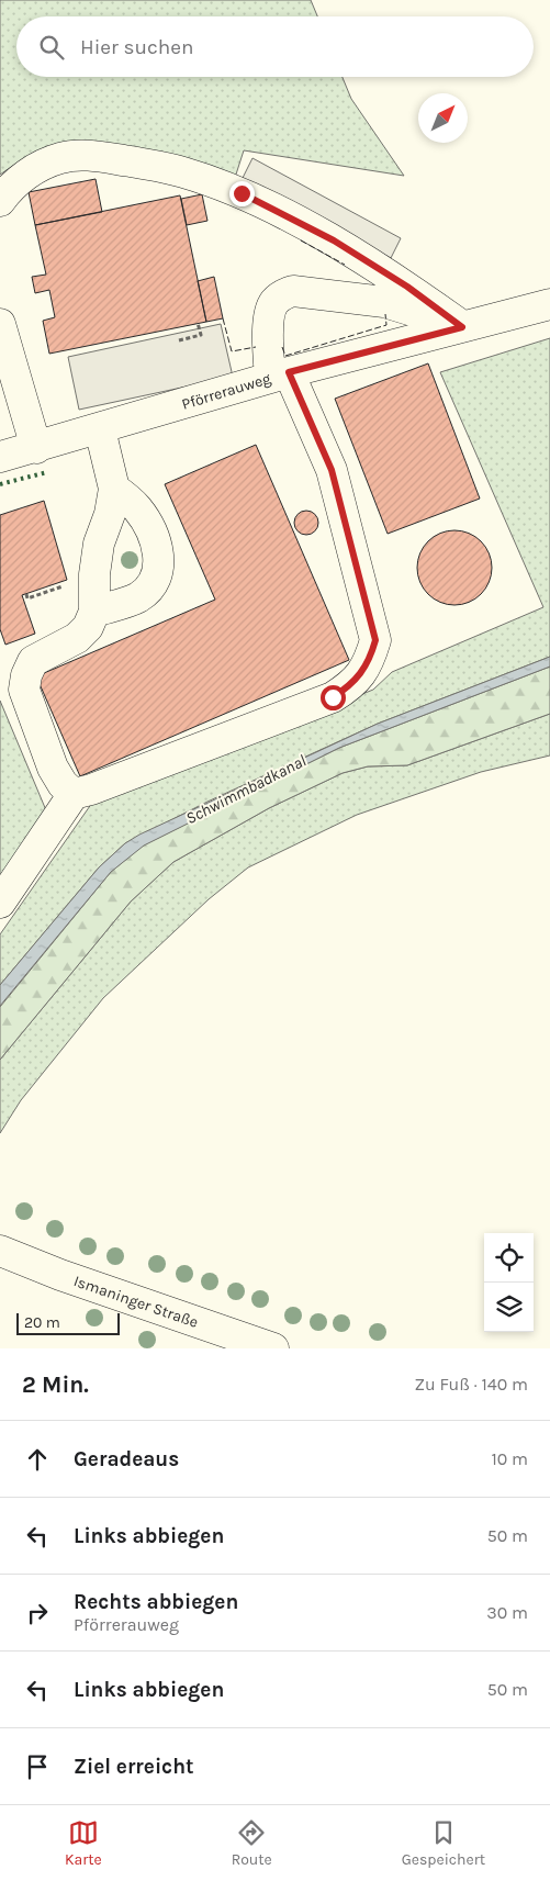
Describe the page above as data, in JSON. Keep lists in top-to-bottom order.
{
  "streets": {
    "street": ["Pförrerauweg", "Ismaninger Straße"]
  },
  "water": ["Schwimmbadkanal"],
  "scale_bar": "20 m",
  "north": "top right",
  "page": {
    "search": "Hier suchen",
    "scale": "20 m",
    "heading": ["2 Min.", "Zu Fuß · 140 m"],
    "list": [
      ["Geradeaus", "10 m"],
      ["Links abbiegen", "50 m"],
      ["Rechts abbiegen", "Pförrerauweg", "30 m"],
      ["Links abbiegen", "50 m"],
      "Ziel erreicht"
    ],
    "nav": ["Karte", "Route", "Gespeichert"]
  }
}
